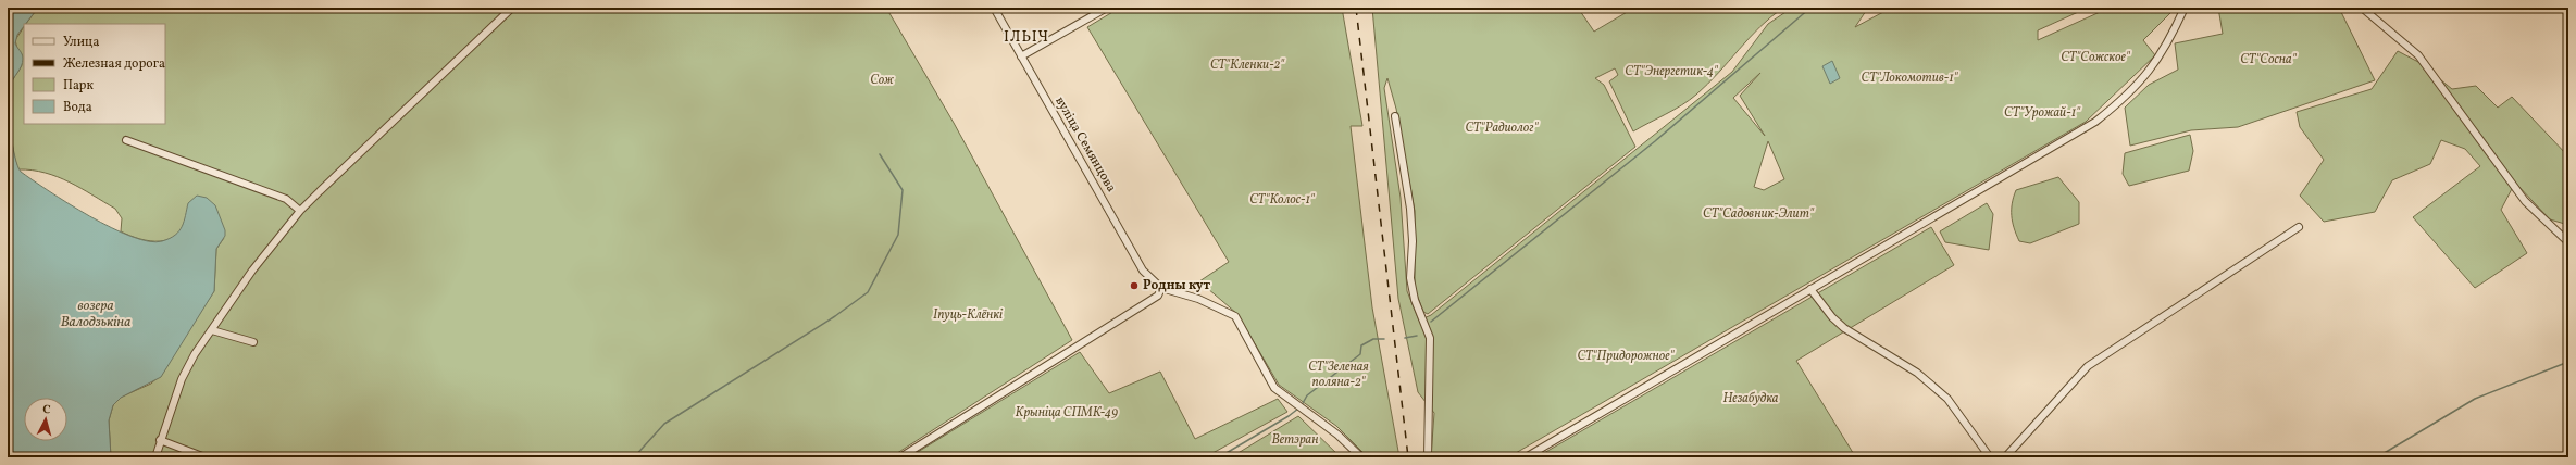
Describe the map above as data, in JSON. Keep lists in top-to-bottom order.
{
  "streets": {
    "street": ["вуліца Семянцова"]
  },
  "districts": ["ІЛЬІЧ"],
  "water": ["возера Валодзькіна"],
  "parks": [
    "СТ\"Сожское\"",
    "СТ\"Сосна\"",
    "СТ\"Кленки-2\"",
    "СТ\"Энергетик-4\"",
    "СТ\"Локомотив-1\"",
    "Сож",
    "СТ\"Урожай-1\"",
    "СТ\"Радиолог\"",
    "СТ\"Колос-1\"",
    "СТ\"Садовник-Элит\"",
    "Іпуць-Клёнкі",
    "СТ\"Придорожное\"",
    "СТ\"Зеленая поляна-2\"",
    "Незабудка",
    "Крыніца СПМК-49",
    "Ветэран"
  ],
  "places": ["Родны кут"],
  "legend": [
    "Улица",
    "Железная дорога",
    "Парк",
    "Вода"
  ],
  "north": "top"
}
